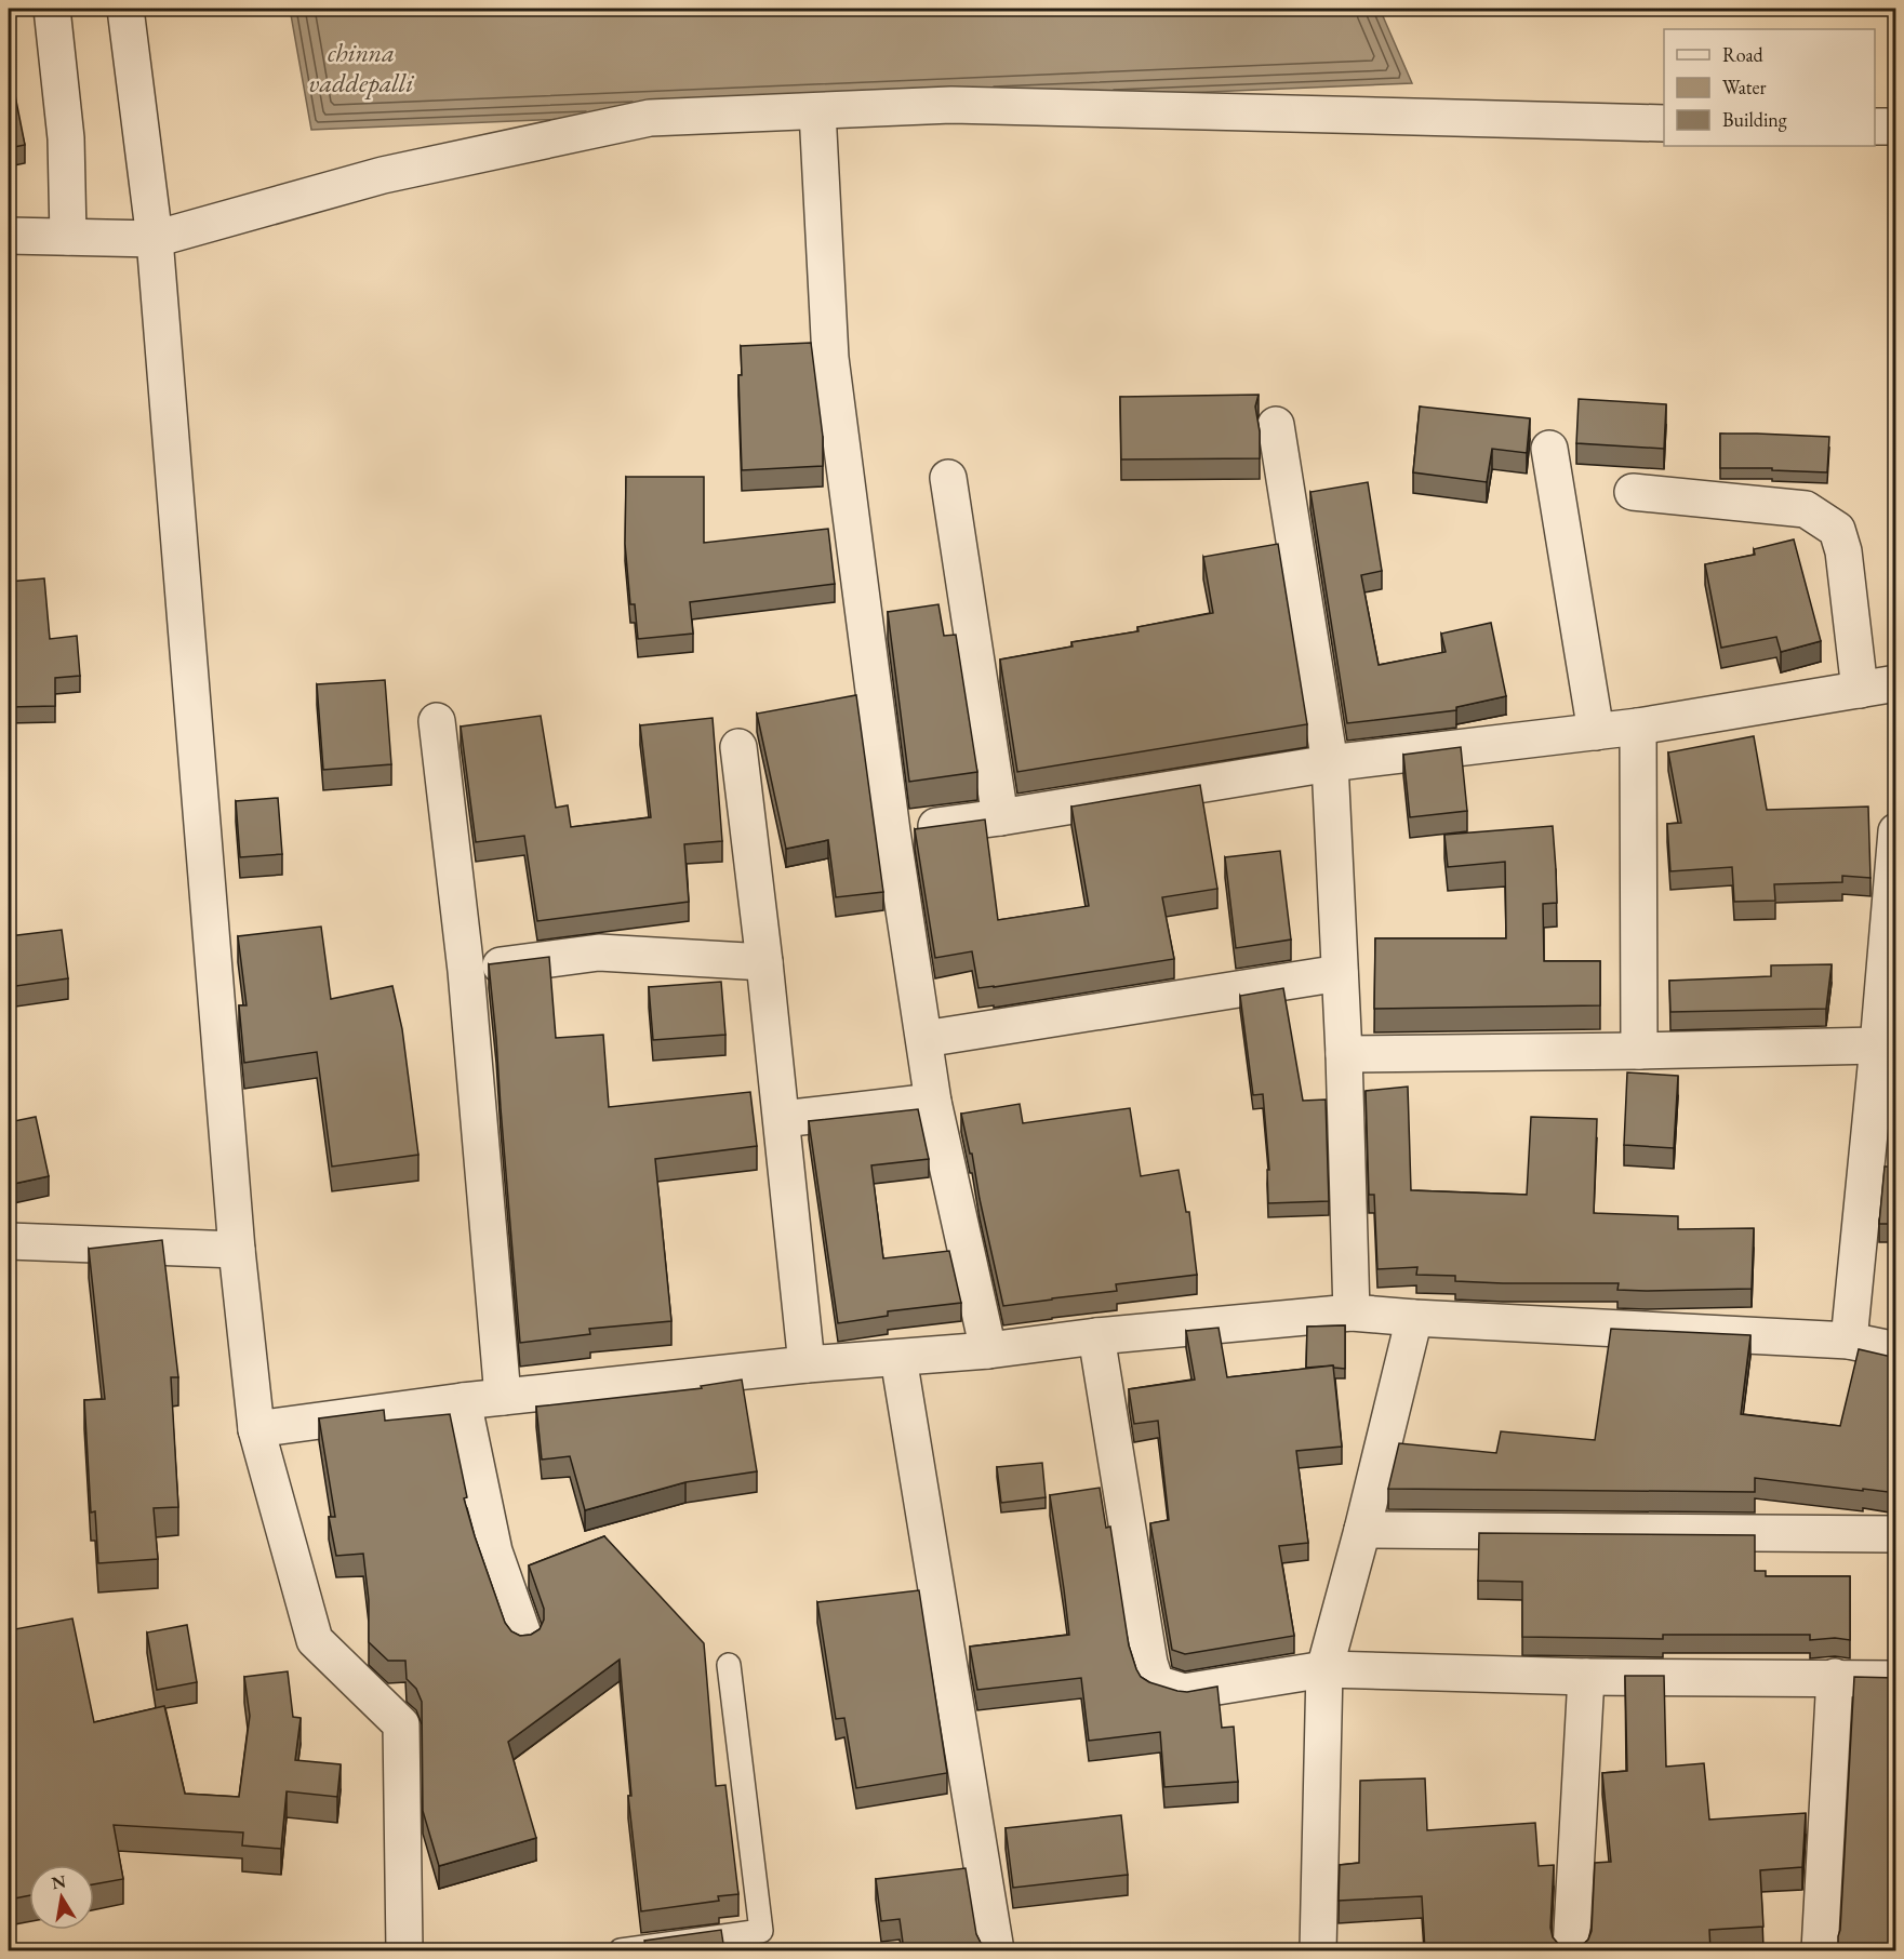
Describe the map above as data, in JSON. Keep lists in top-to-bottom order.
{
  "water": ["chinna vaddepalli"],
  "legend": ["Road", "Water", "Building"],
  "north": "top"
}
